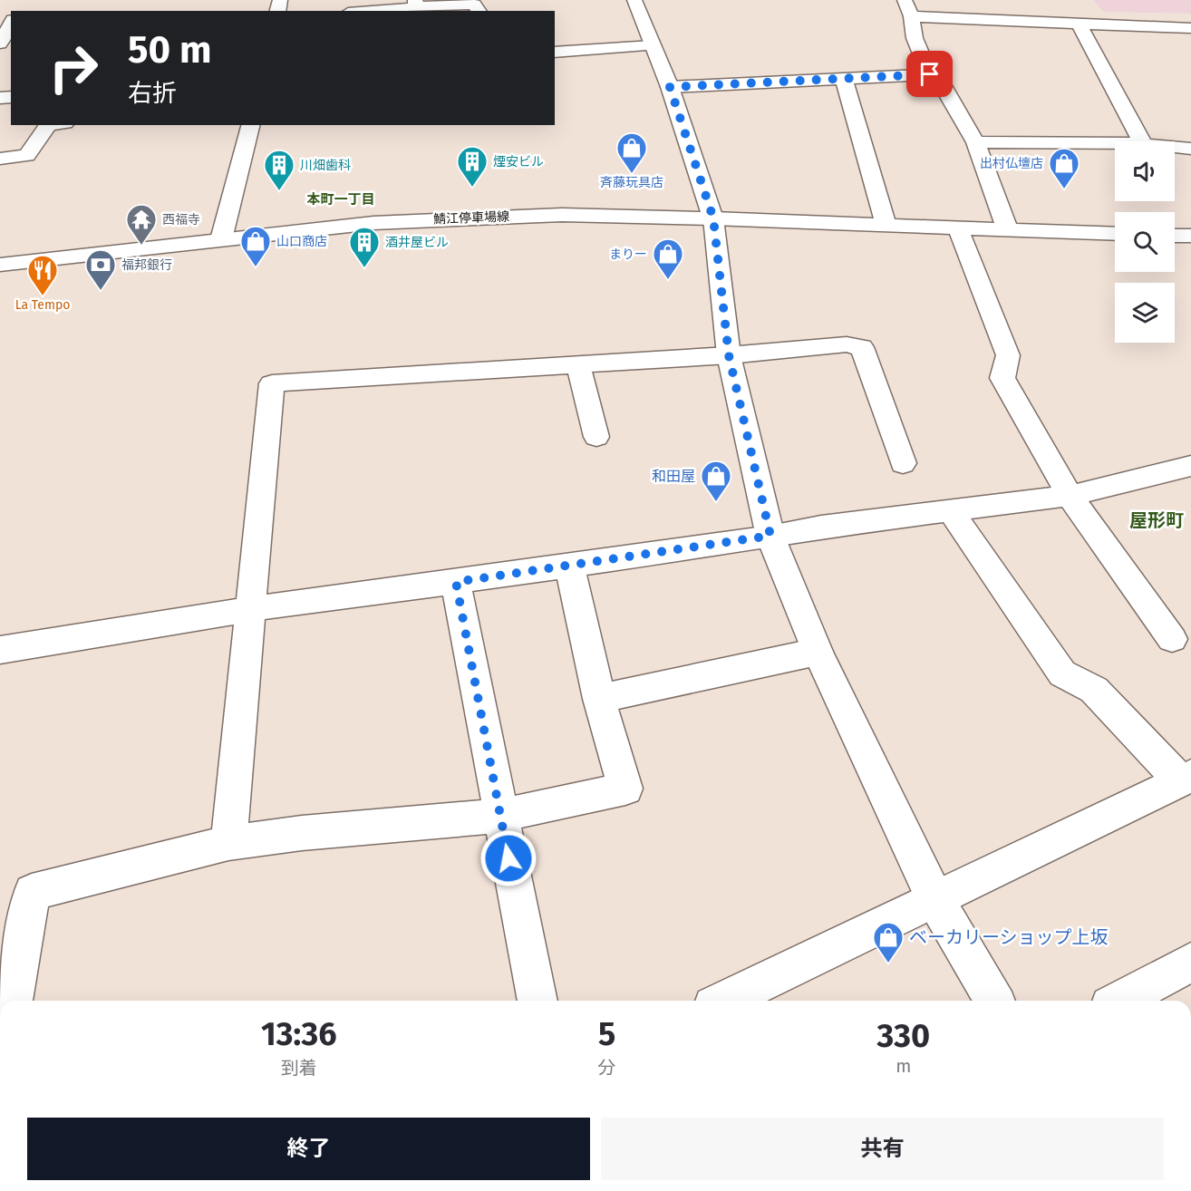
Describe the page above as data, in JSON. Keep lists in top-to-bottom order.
{
  "streets": {
    "street": ["鯖江停車場線"]
  },
  "districts": ["本町一丁目", "屋形町"],
  "places": {
    "shop": [
      "斉藤玩具店",
      "出村仏壇店",
      "山口商店",
      "まりー",
      "和田屋",
      "ベーカリーショップ上坂"
    ],
    "building": ["煙安ビル", "川畑歯科", "酒井屋ビル"],
    "temple": ["西福寺"],
    "bank": ["福邦銀行"],
    "restaurant": ["La Tempo"]
  },
  "page": {
    "turn": ["50 m", "右折"],
    "eta": [
      "13:36",
      "到着",
      "5",
      "分",
      "330",
      "m"
    ],
    "buttons": ["終了", "共有"]
  }
}
